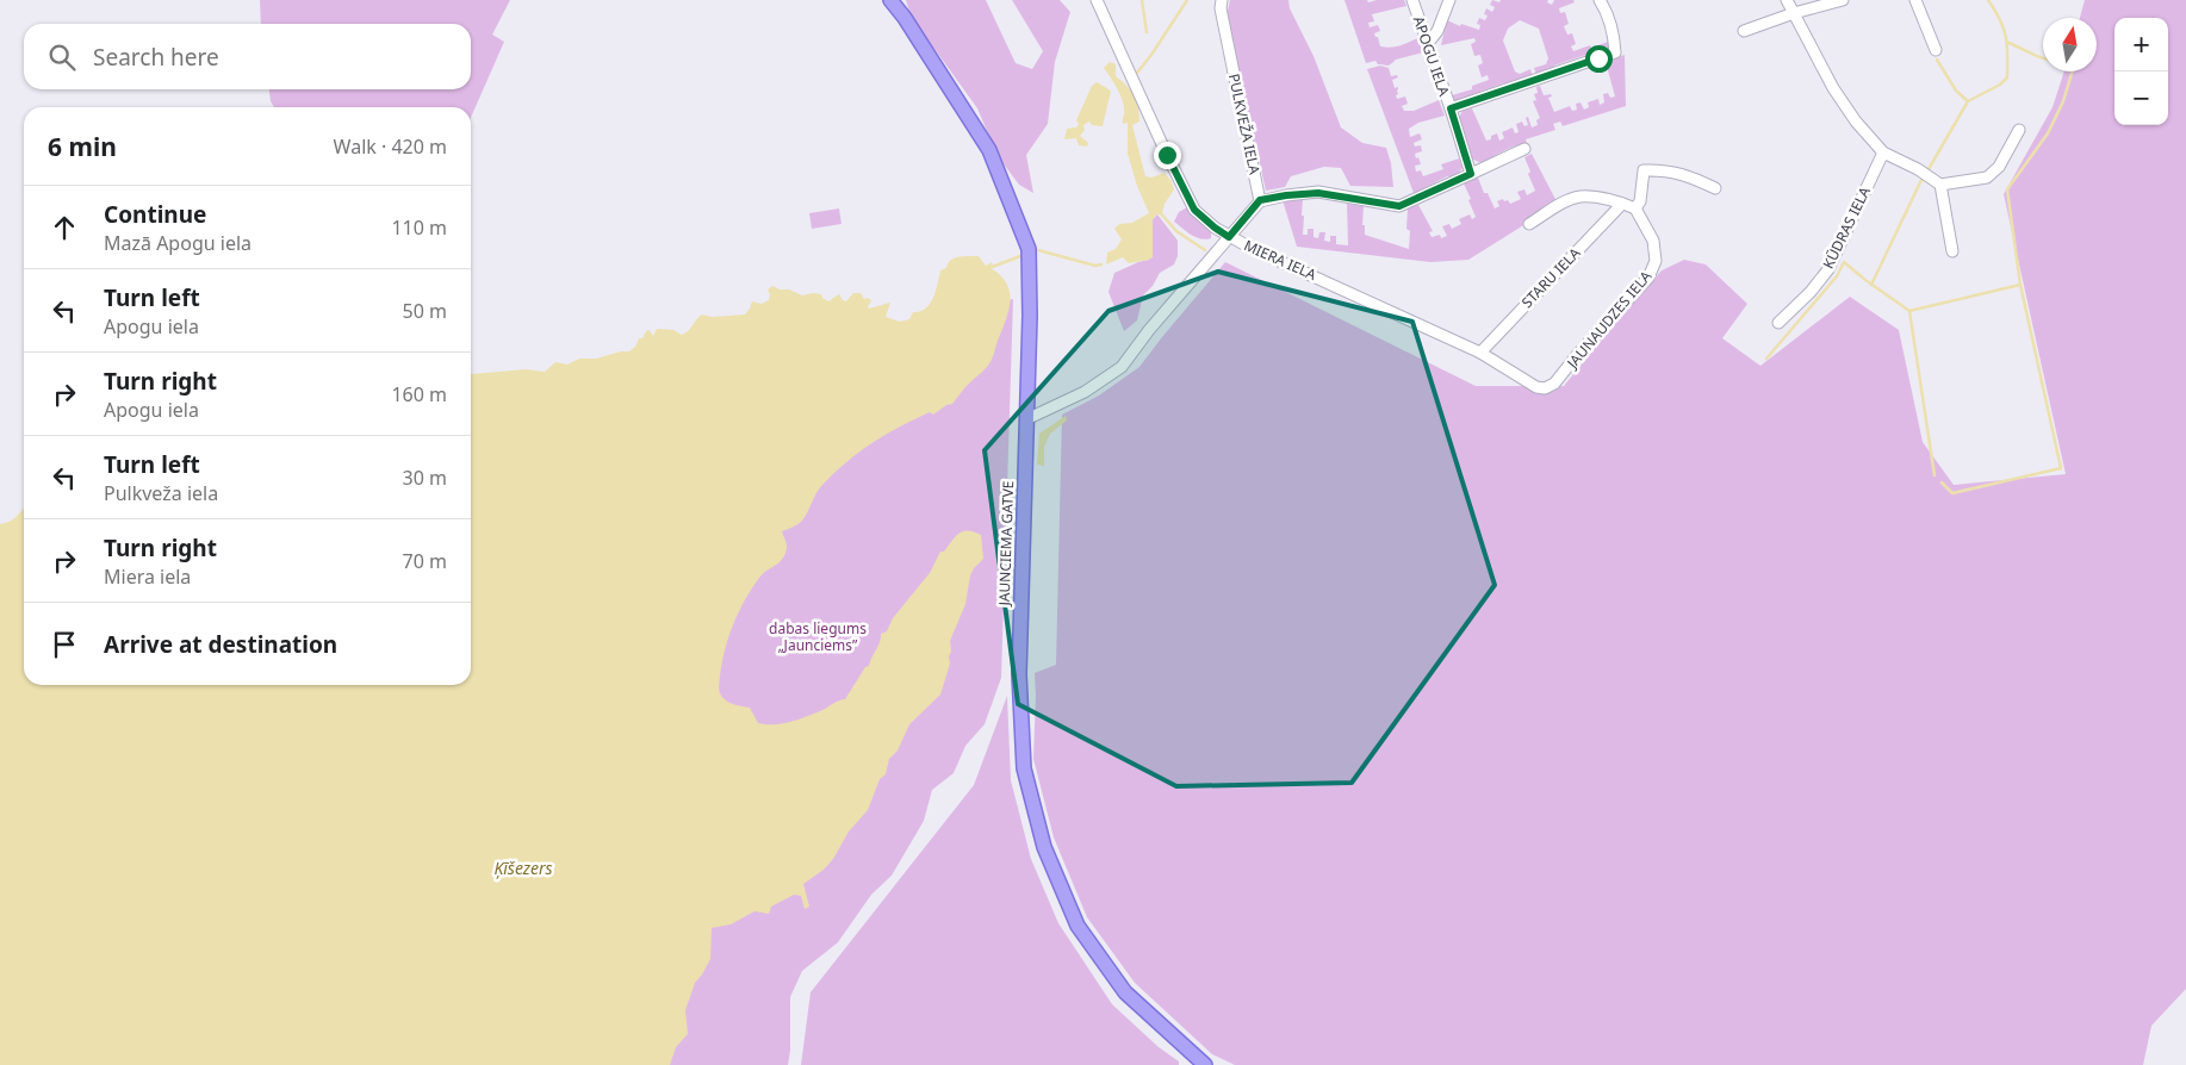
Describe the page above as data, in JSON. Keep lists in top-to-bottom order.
{
  "streets": {
    "main road": ["JAUNCIEMA GATVE"],
    "street": [
      "APOGU IELA",
      "PULKVEŽA IELA",
      "KŪDRAS IELA",
      "MIERA IELA",
      "STARU IELA",
      "JAUNAUDZES IELA"
    ]
  },
  "crossings": [
    ["MIERA IELA", "STARU IELA"],
    ["MIERA IELA", "JAUNAUDZES IELA"]
  ],
  "water": ["Ķīšezers"],
  "parks": ["dabas liegums „Jaunciems”"],
  "north": "top",
  "page": {
    "map_buttons": ["+", "−"],
    "search": "Search here",
    "heading": ["6 min", "Walk · 420 m"],
    "list": [
      ["Continue", "Mazā Apogu iela", "110 m"],
      ["Turn left", "Apogu iela", "50 m"],
      ["Turn right", "Apogu iela", "160 m"],
      ["Turn left", "Pulkveža iela", "30 m"],
      ["Turn right", "Miera iela", "70 m"],
      "Arrive at destination"
    ]
  }
}
